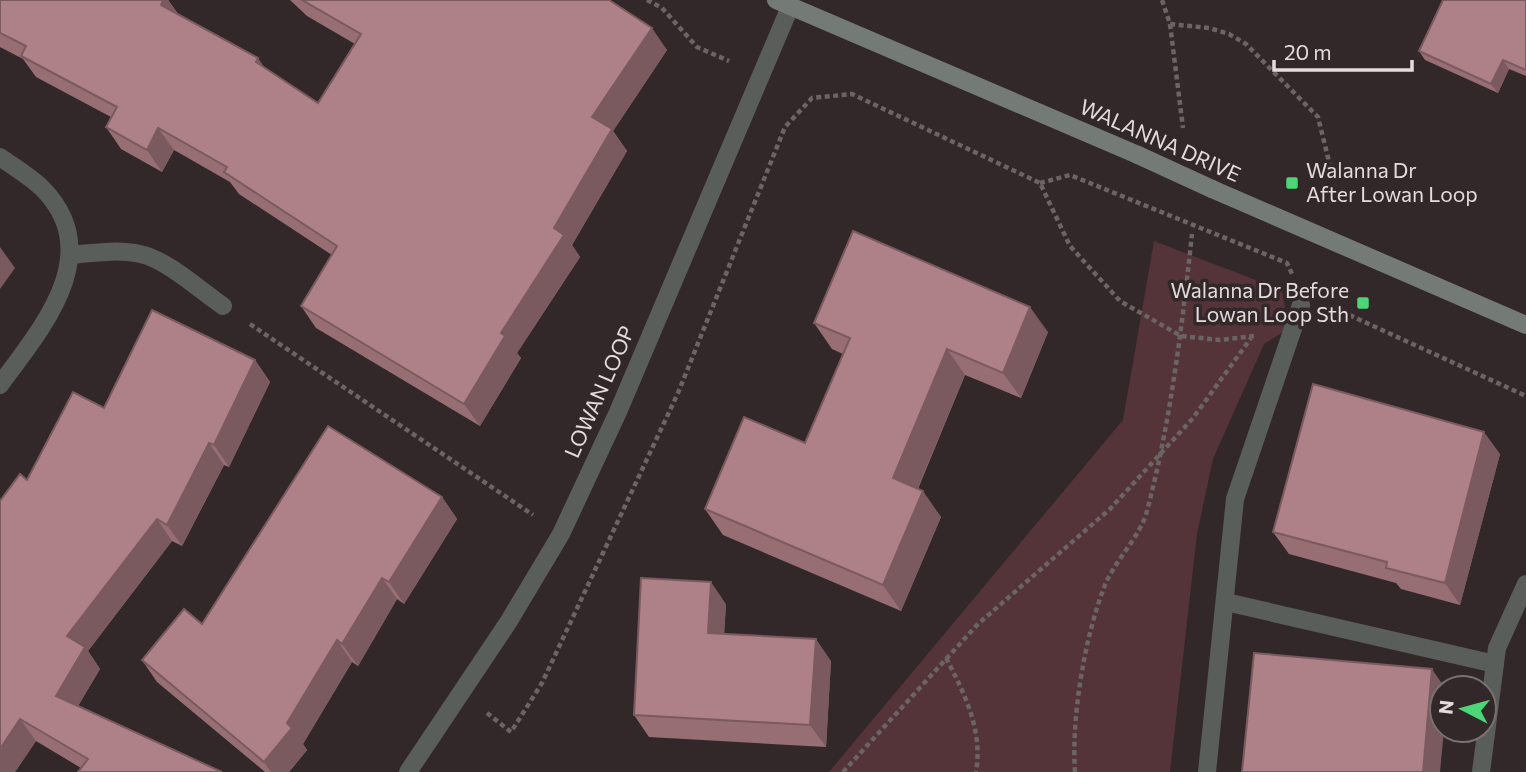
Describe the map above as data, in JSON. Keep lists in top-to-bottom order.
{
  "streets": {
    "street": ["WALANNA DRIVE", "LOWAN LOOP"]
  },
  "crossings": [
    ["WALANNA DRIVE", "LOWAN LOOP"]
  ],
  "places": {
    "transit": ["Walanna Dr After Lowan Loop", "Walanna Dr Before Lowan Loop Sth"]
  },
  "scale_bar": "20 m",
  "north": "left"
}
